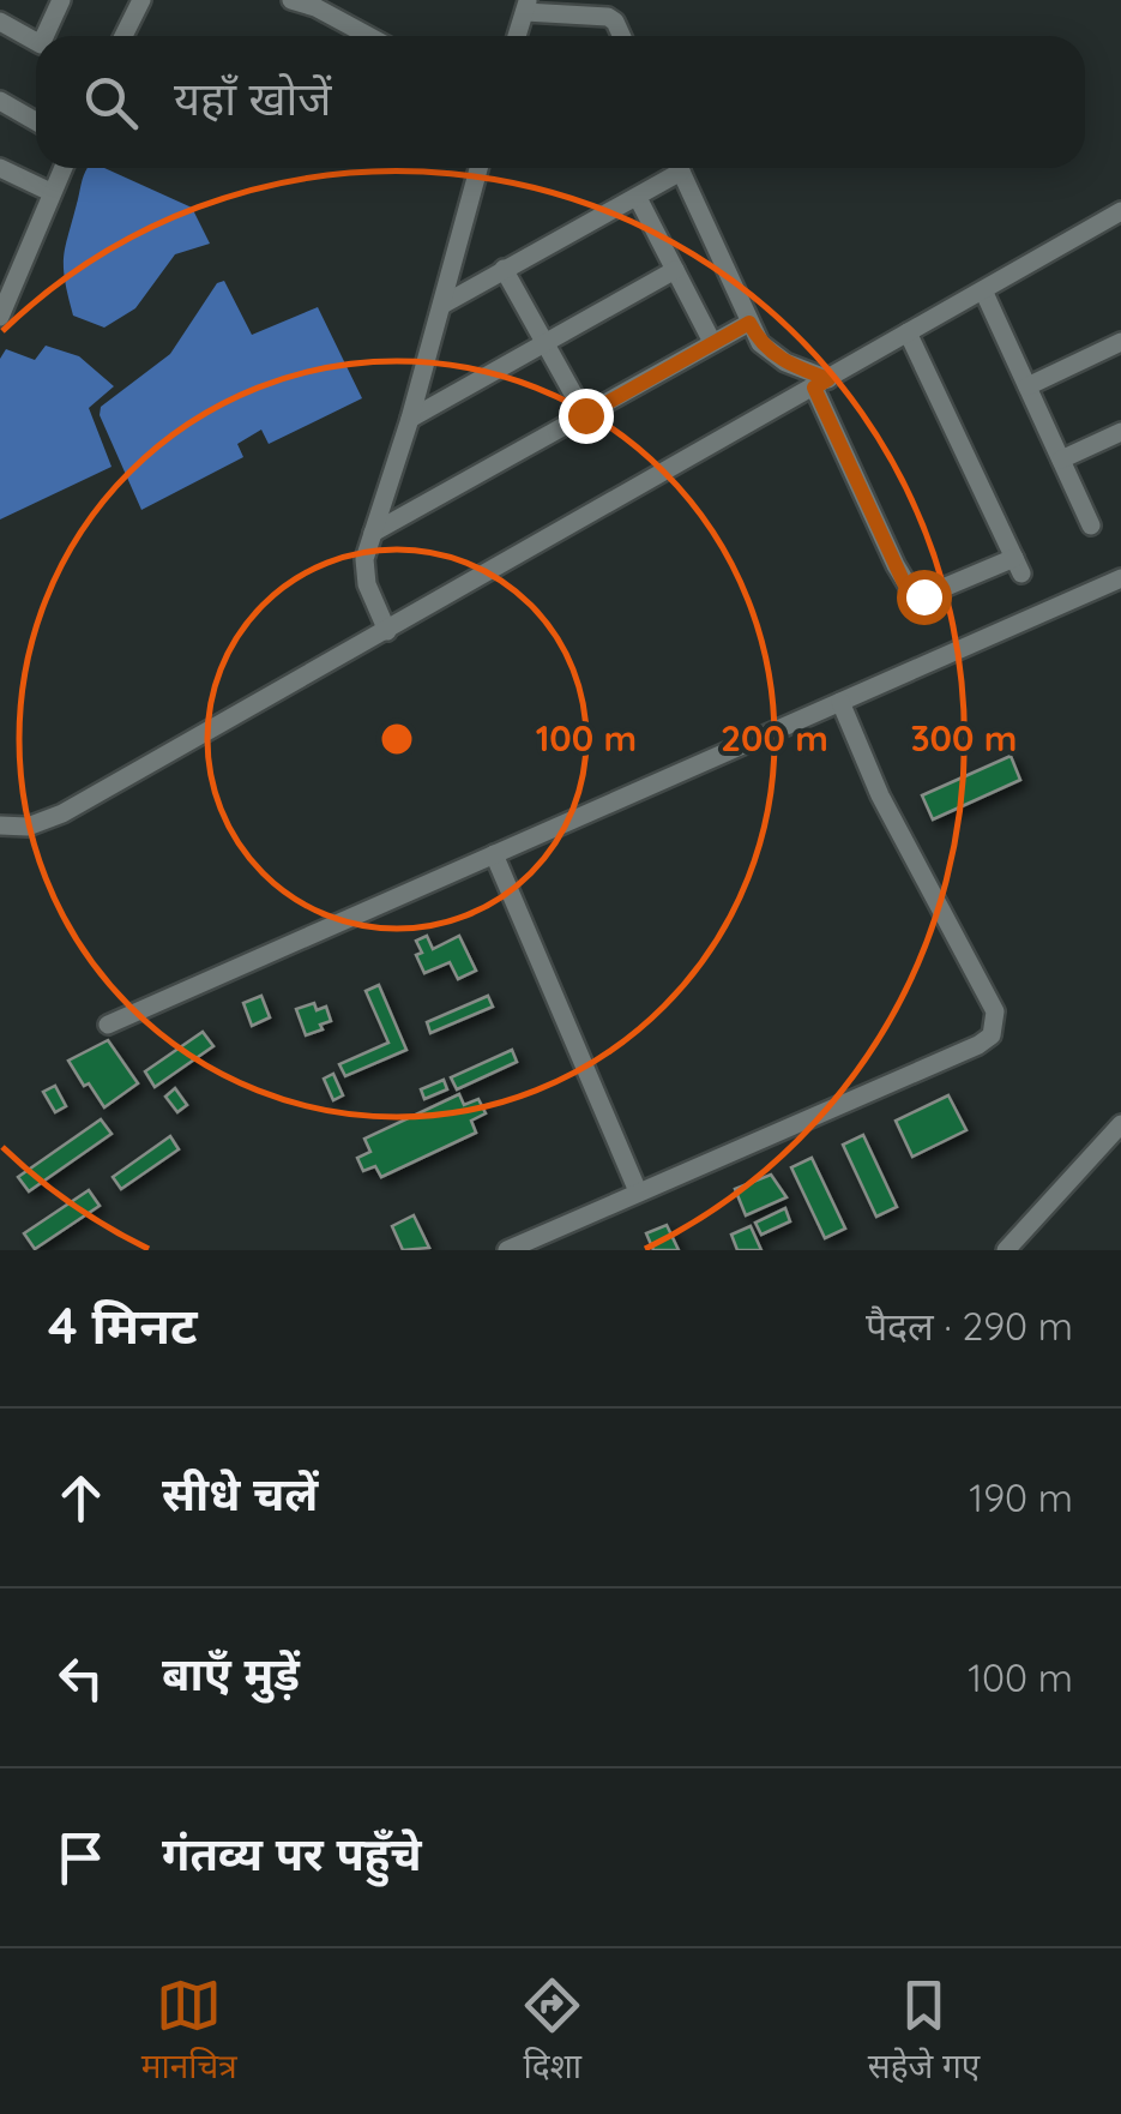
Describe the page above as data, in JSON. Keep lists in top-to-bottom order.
{
  "page": {
    "search": "यहाँ खोजें",
    "heading": ["4 मिनट", "पैदल · 290 m"],
    "list": [
      ["सीधे चलें", "190 m"],
      ["बाएँ मुड़ें", "100 m"],
      "गंतव्य पर पहुँचे"
    ],
    "nav": ["मानचित्र", "दिशा", "सहेजे गए"]
  },
  "rings": ["100 m", "200 m", "300 m"]
}
